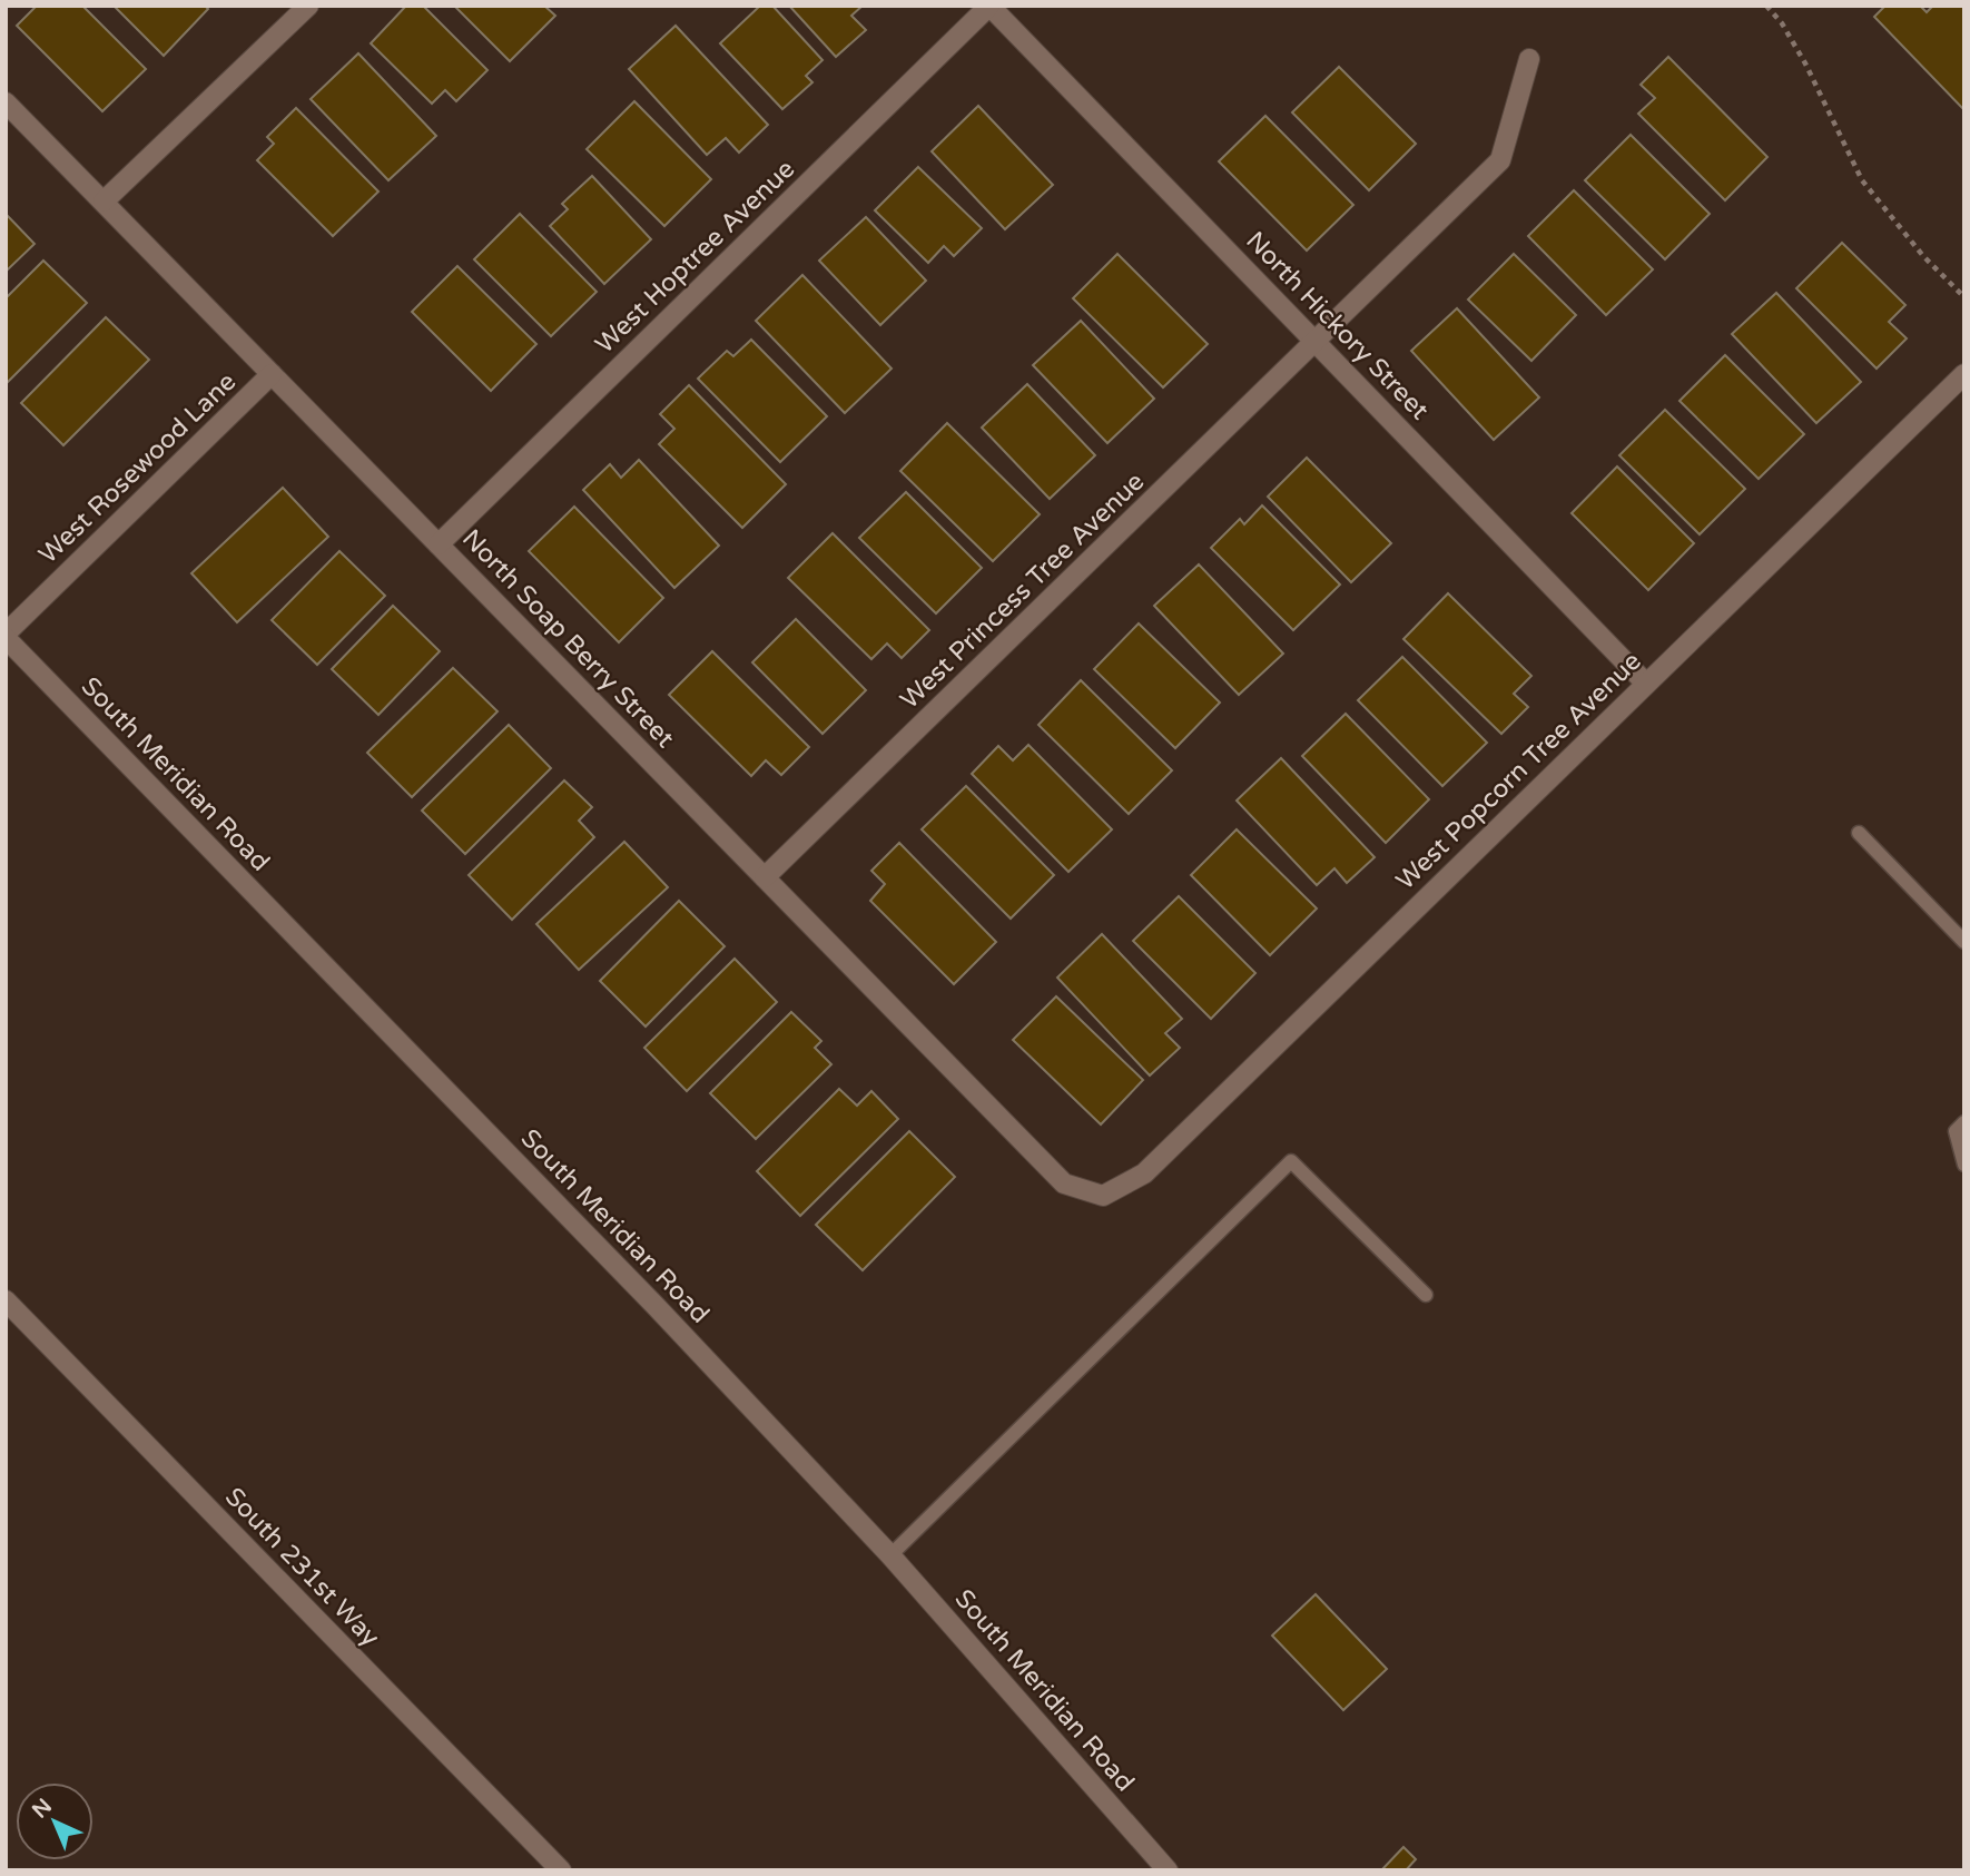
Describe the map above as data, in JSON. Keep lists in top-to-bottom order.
{
  "streets": {
    "street": [
      "West Hoptree Avenue",
      "North Hickory Street",
      "West Rosewood Lane",
      "West Princess Tree Avenue",
      "North Soap Berry Street",
      "West Popcorn Tree Avenue",
      "South Meridian Road",
      "South 231st Way"
    ]
  },
  "crossings": [
    ["West Hoptree Avenue", "North Hickory Street"],
    ["West Hoptree Avenue", "North Soap Berry Street"],
    ["North Hickory Street", "West Princess Tree Avenue"],
    ["North Hickory Street", "West Popcorn Tree Avenue"],
    ["West Rosewood Lane", "North Soap Berry Street"],
    ["West Rosewood Lane", "South Meridian Road"],
    ["West Princess Tree Avenue", "North Soap Berry Street"],
    ["North Soap Berry Street", "West Popcorn Tree Avenue"]
  ],
  "north": "top left"
}
